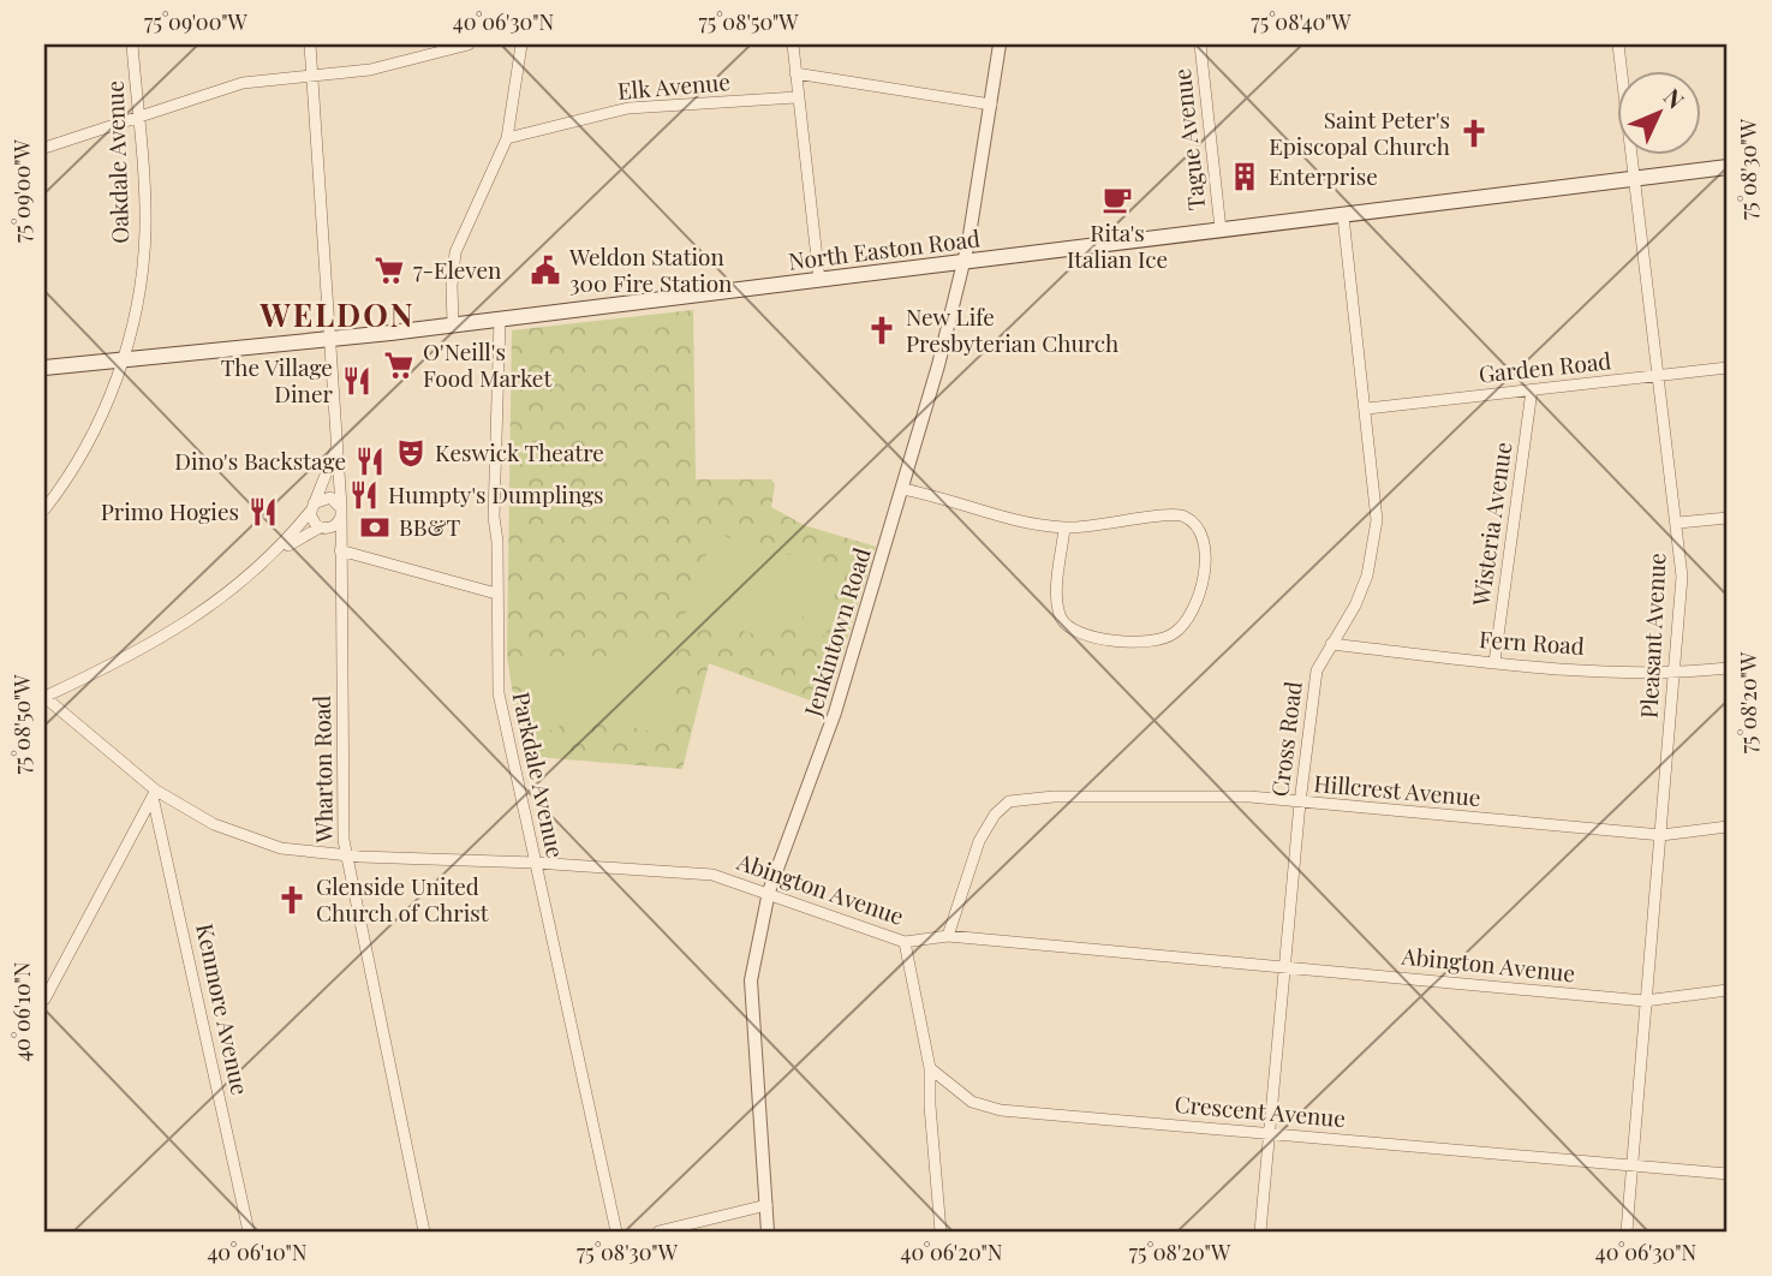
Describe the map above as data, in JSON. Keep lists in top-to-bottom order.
{
  "streets": {
    "main road": ["North Easton Road"],
    "street": [
      "Elk Avenue",
      "Tague Avenue",
      "Oakdale Avenue",
      "Garden Road",
      "Wisteria Avenue",
      "Jenkintown Road",
      "Pleasant Avenue",
      "Fern Road",
      "Cross Road",
      "Wharton Road",
      "Parkdale Avenue",
      "Hillcrest Avenue",
      "Abington Avenue",
      "Kenmore Avenue",
      "Crescent Avenue"
    ]
  },
  "crossings": [
    ["Tague Avenue", "North Easton Road"],
    ["Oakdale Avenue", "North Easton Road"],
    ["North Easton Road", "Jenkintown Road"],
    ["North Easton Road", "Pleasant Avenue"],
    ["North Easton Road", "Cross Road"],
    ["North Easton Road", "Wharton Road"],
    ["North Easton Road", "Parkdale Avenue"],
    ["Garden Road", "Wisteria Avenue"],
    ["Garden Road", "Pleasant Avenue"],
    ["Garden Road", "Cross Road"],
    ["Wisteria Avenue", "Fern Road"],
    ["Jenkintown Road", "Abington Avenue"],
    ["Pleasant Avenue", "Fern Road"],
    ["Pleasant Avenue", "Hillcrest Avenue"],
    ["Pleasant Avenue", "Abington Avenue"],
    ["Pleasant Avenue", "Crescent Avenue"],
    ["Fern Road", "Cross Road"],
    ["Cross Road", "Hillcrest Avenue"],
    ["Cross Road", "Abington Avenue"],
    ["Cross Road", "Crescent Avenue"],
    ["Wharton Road", "Abington Avenue"],
    ["Parkdale Avenue", "Abington Avenue"],
    ["Hillcrest Avenue", "Abington Avenue"],
    ["Abington Avenue", "Kenmore Avenue"]
  ],
  "districts": ["WELDON"],
  "places": {
    "church": ["Saint Peter's Episcopal Church", "New Life Presbyterian Church", "Glenside United Church of Christ"],
    "building": ["Enterprise"],
    "cafe": ["Rita's Italian Ice"],
    "supermarket": ["7-Eleven", "O'Neill's Food Market"],
    "public building": ["Weldon Station 300 Fire Station"],
    "restaurant": [
      "The Village Diner",
      "Dino's Backstage",
      "Humpty's Dumplings",
      "Primo Hogies"
    ],
    "theatre": ["Keswick Theatre"],
    "bank": ["BB&T"]
  },
  "north": "top right",
  "coordinates": [
    "75°09'00\"W",
    "40°06'30\"N",
    "75°08'50\"W",
    "75°08'40\"W",
    "75°08'30\"W",
    "75°08'20\"W",
    "40°06'10\"N",
    "40°06'20\"N"
  ]
}
